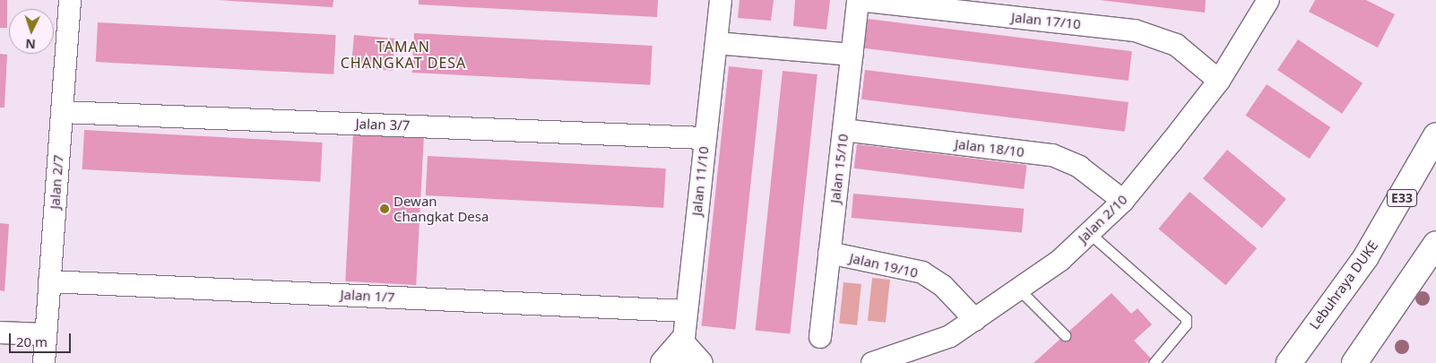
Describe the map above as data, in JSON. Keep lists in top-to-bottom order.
{
  "streets": {
    "main road": ["E33", "Lebuhraya DUKE"],
    "street": [
      "Jalan 17/10",
      "Jalan 3/7",
      "Jalan 18/10",
      "Jalan 15/10",
      "Jalan 11/10",
      "Jalan 2/7",
      "Jalan 2/10",
      "Jalan 19/10",
      "Jalan 1/7"
    ]
  },
  "crossings": [
    ["Jalan 17/10", "Jalan 15/10"],
    ["Jalan 17/10", "Jalan 2/10"],
    ["Jalan 3/7", "Jalan 11/10"],
    ["Jalan 3/7", "Jalan 2/7"],
    ["Jalan 18/10", "Jalan 15/10"],
    ["Jalan 18/10", "Jalan 2/10"],
    ["Jalan 15/10", "Jalan 19/10"],
    ["Jalan 11/10", "Jalan 1/7"],
    ["Jalan 2/7", "Jalan 1/7"],
    ["Jalan 2/10", "Jalan 19/10"]
  ],
  "districts": ["TAMAN CHANGKAT DESA"],
  "places": ["Dewan Changkat Desa"],
  "scale_bar": "20 m",
  "north": "bottom"
}
